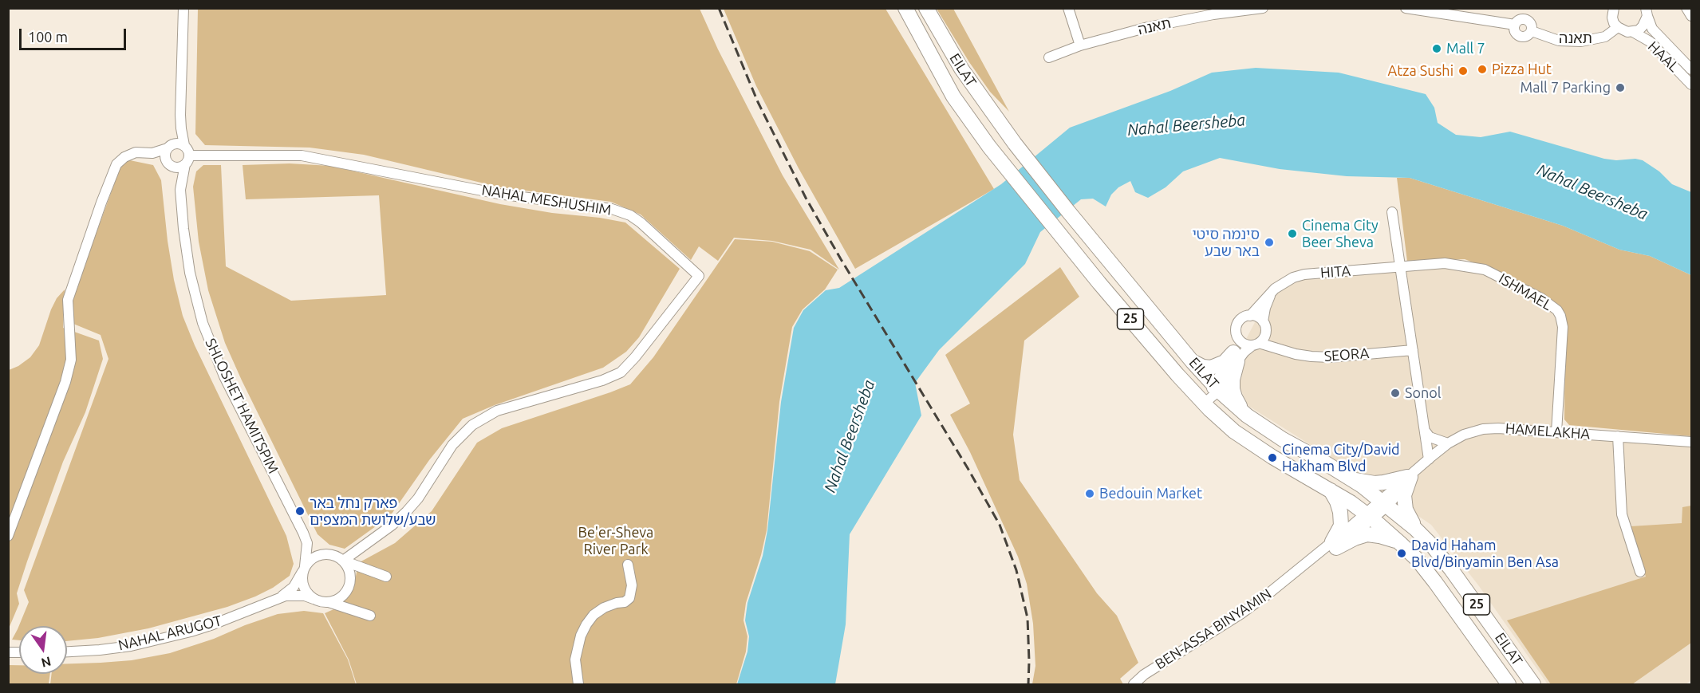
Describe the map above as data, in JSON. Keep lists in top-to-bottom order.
{
  "streets": {
    "highway": ["EILAT", "25"],
    "street": [
      "תאנה",
      "HAAL",
      "NAHAL MESHUSHIM",
      "HITA",
      "ISHMAEL",
      "SEORA",
      "SHLOSHET HAMITSPIM",
      "HAMELAKHA",
      "BEN-ASSA BINYAMIN",
      "NAHAL ARUGOT"
    ]
  },
  "crossings": [
    ["תאנה", "HAAL"],
    ["EILAT", "HITA"],
    ["EILAT", "HAMELAKHA"],
    ["EILAT", "BEN-ASSA BINYAMIN"],
    ["NAHAL MESHUSHIM", "SHLOSHET HAMITSPIM"],
    ["NAHAL MESHUSHIM", "NAHAL ARUGOT"],
    ["HITA", "ISHMAEL"],
    ["HITA", "SEORA"],
    ["ISHMAEL", "HAMELAKHA"],
    ["SHLOSHET HAMITSPIM", "NAHAL ARUGOT"],
    ["HAMELAKHA", "BEN-ASSA BINYAMIN"]
  ],
  "water": ["Nahal Beersheba"],
  "parks": ["Be'er-Sheva River Park"],
  "places": [
    "Mall 7",
    "Pizza Hut",
    "Atza Sushi",
    "Mall 7 Parking",
    "Cinema City Beer Sheva",
    "סינמה סיטי באר שבע",
    "Sonol",
    "Cinema City/David Hakham Blvd",
    "Bedouin Market",
    "פארק נחל באר שבע/שלושת המצפים",
    "David Haham Blvd/Binyamin Ben Asa"
  ],
  "scale_bar": "100 m",
  "north": "bottom"
}
